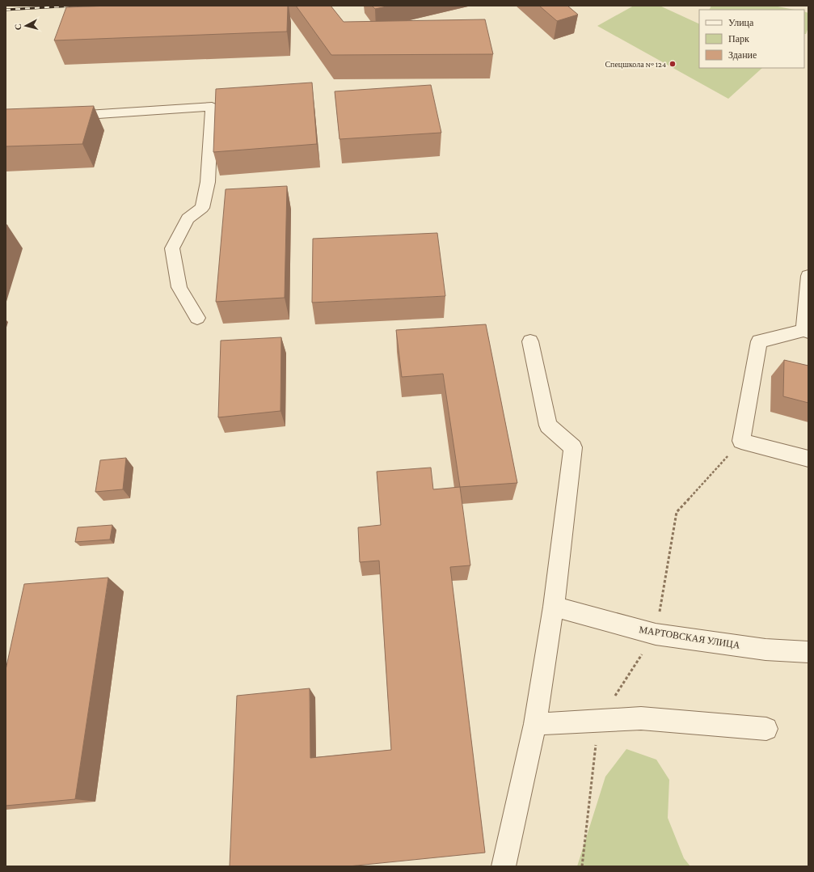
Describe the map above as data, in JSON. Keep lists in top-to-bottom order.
{
  "streets": {
    "street": ["МАРТОВСКАЯ УЛИЦА"]
  },
  "places": ["Спецшкола № 124"],
  "legend": ["Улица", "Парк", "Здание"],
  "north": "left"
}
